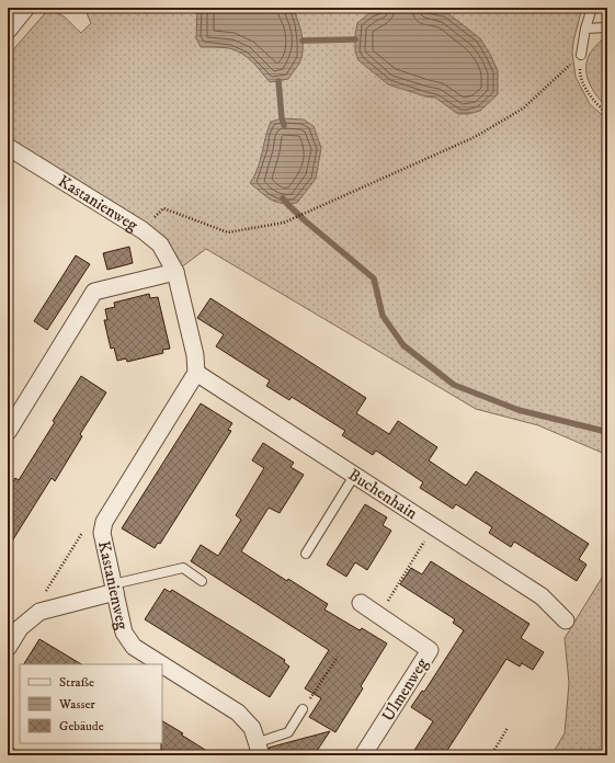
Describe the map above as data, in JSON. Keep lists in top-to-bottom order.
{
  "streets": {
    "street": ["Kastanienweg", "Buchenhain", "Ulmenweg"]
  },
  "crossings": [
    ["Kastanienweg", "Buchenhain"]
  ],
  "legend": ["Straße", "Wasser", "Gebäude"]
}
